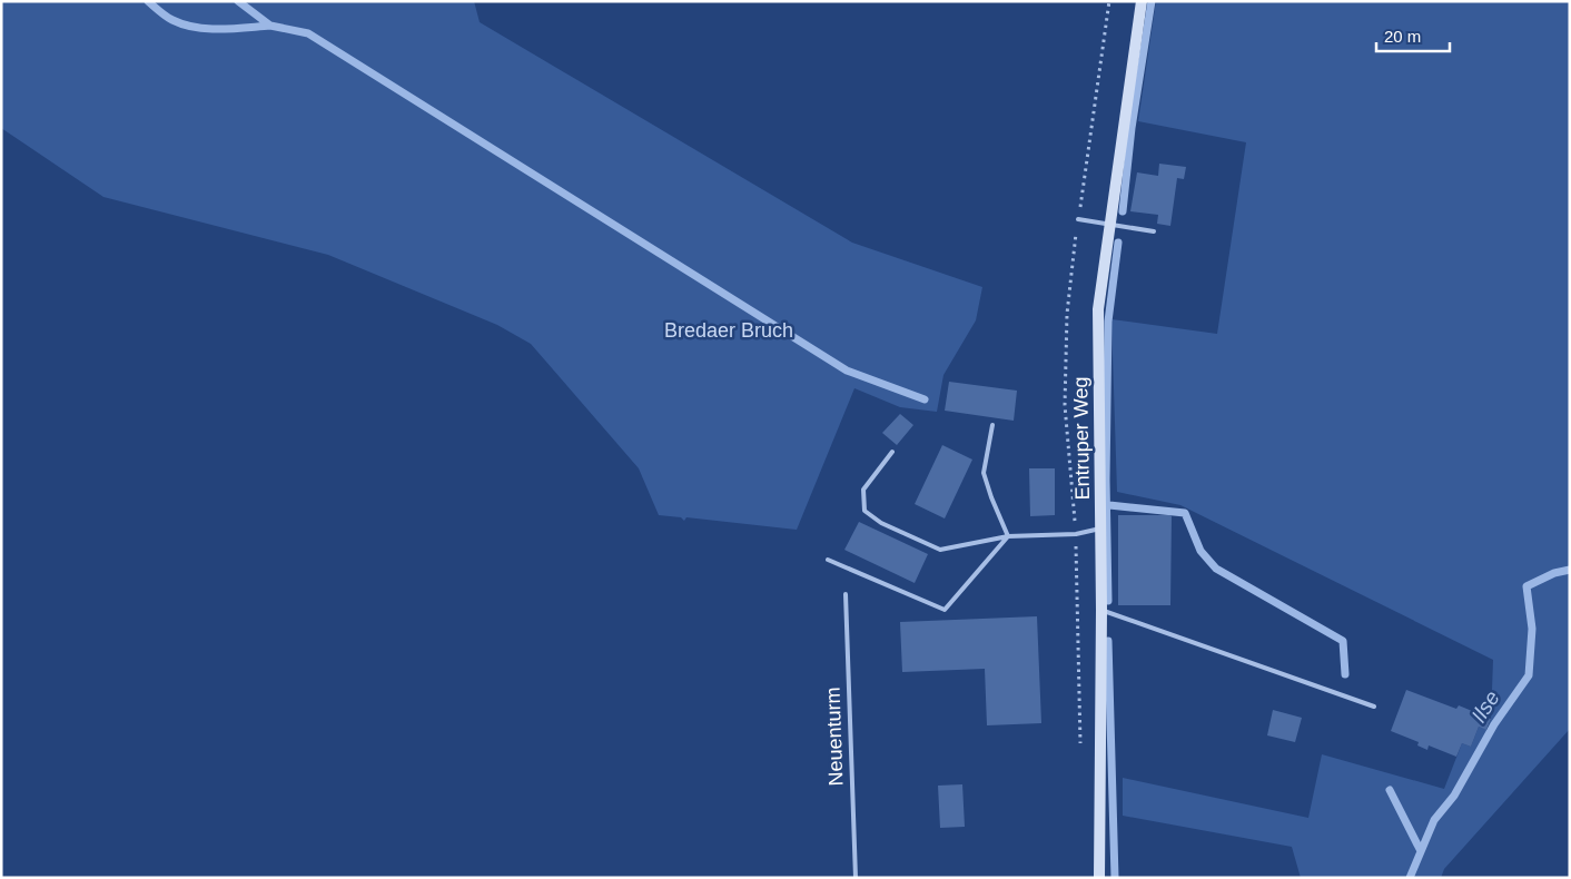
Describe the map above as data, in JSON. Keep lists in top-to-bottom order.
{
  "streets": {
    "main road": ["Entruper Weg"],
    "lane": ["Neuenturm"]
  },
  "water": ["Ilse"],
  "parks": ["Bredaer Bruch"],
  "scale_bar": "20 m"
}
